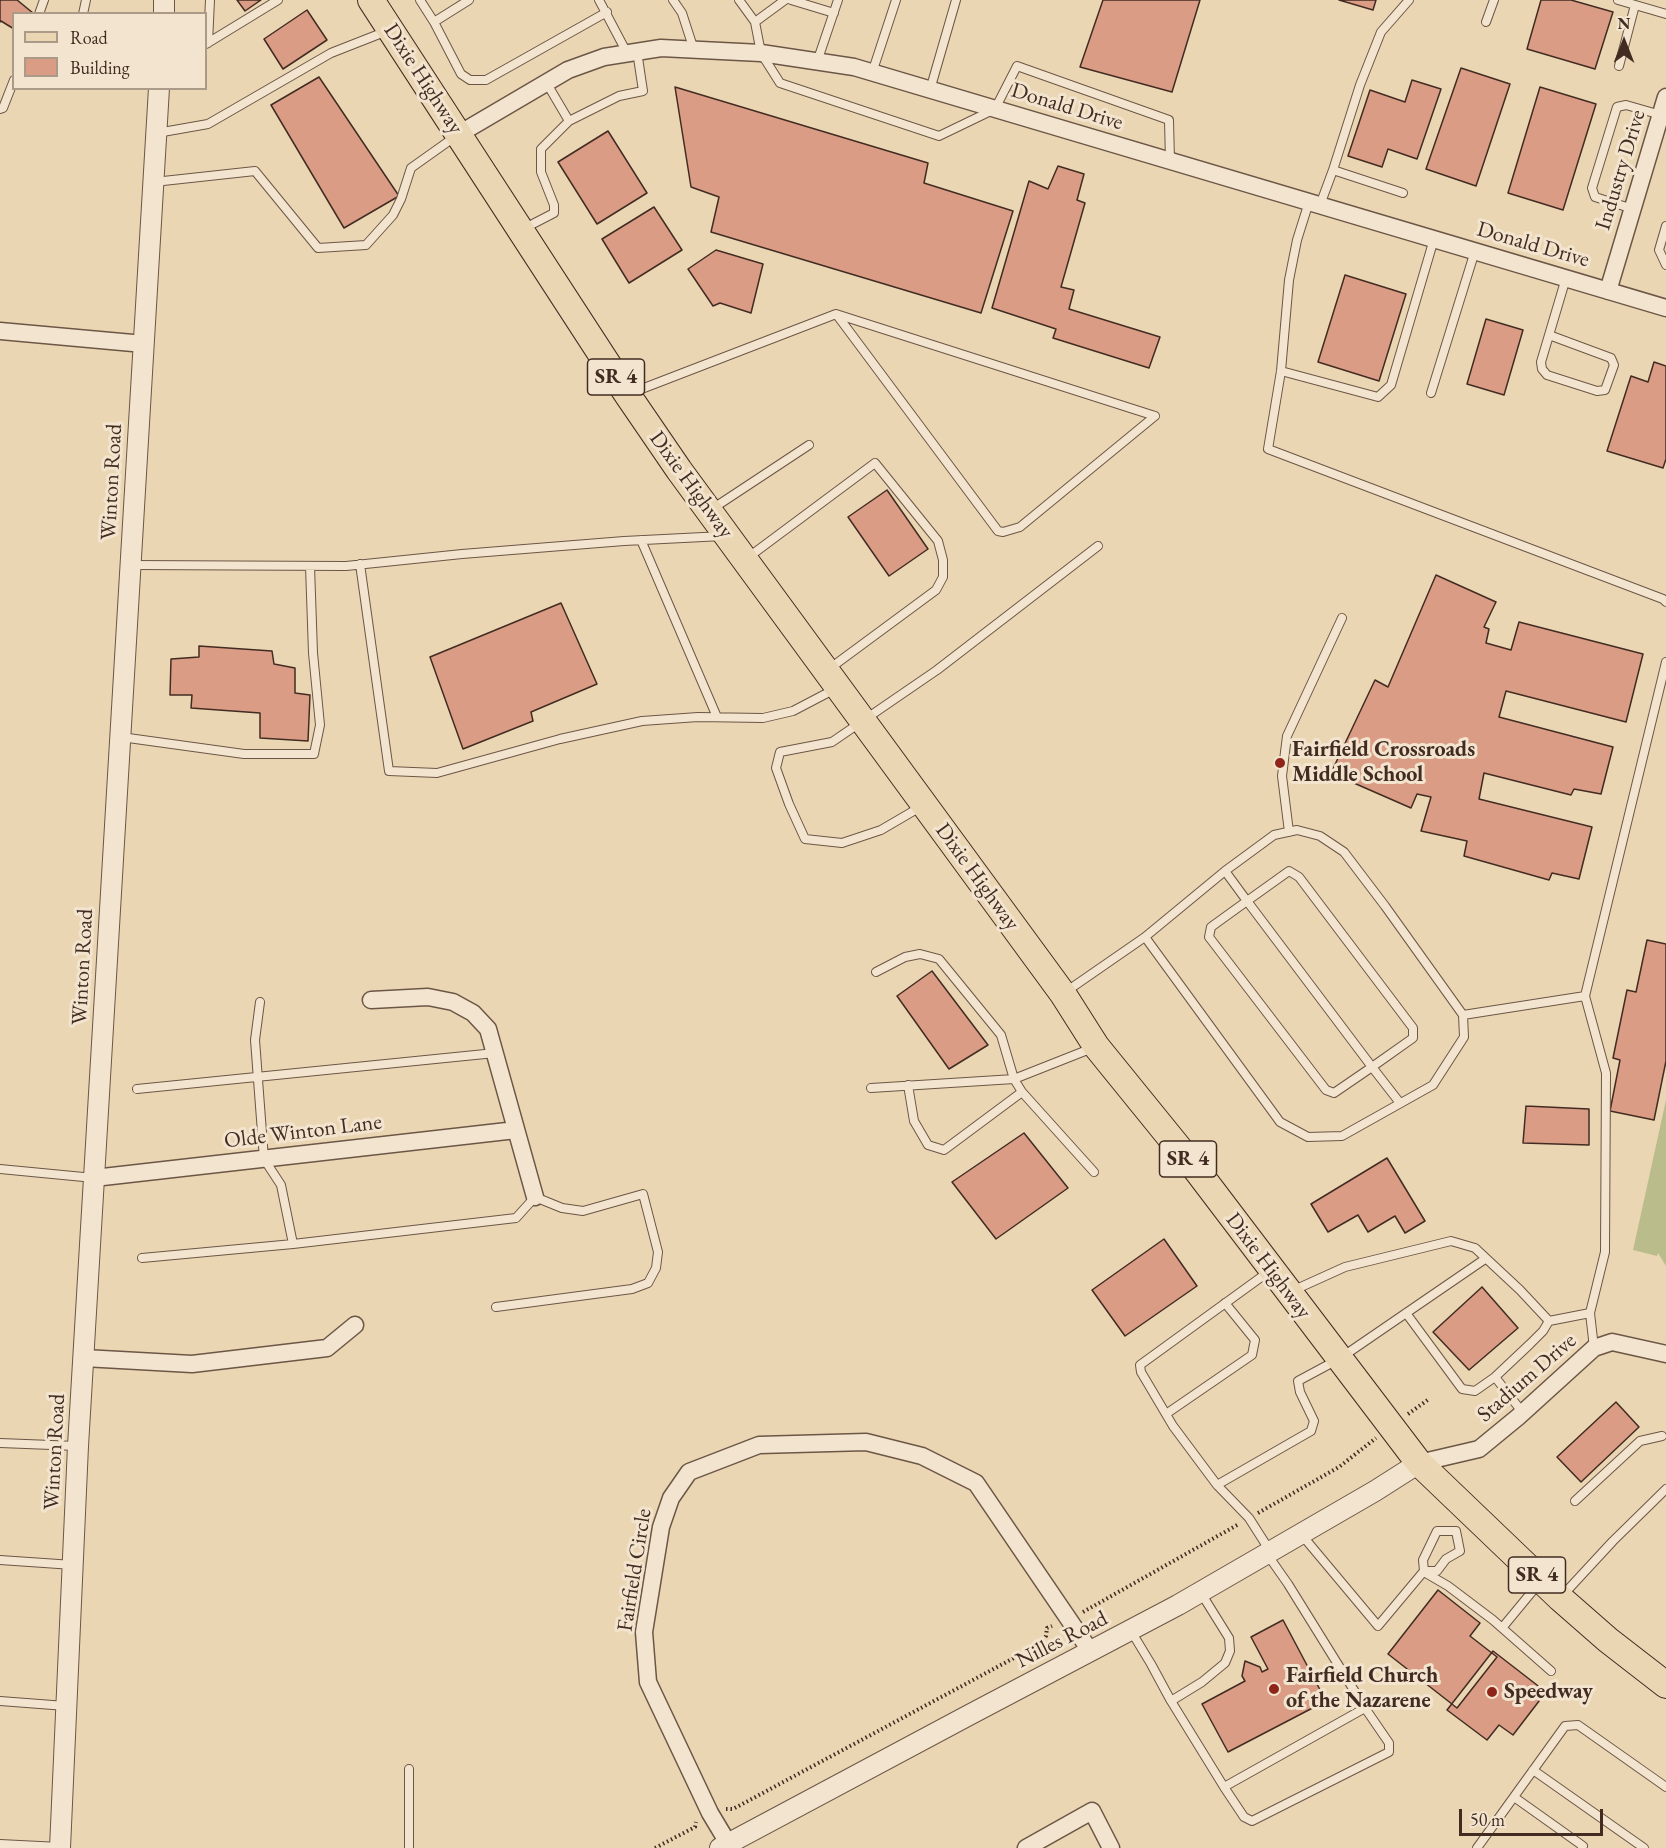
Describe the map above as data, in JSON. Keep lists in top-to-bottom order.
{
  "streets": {
    "main road": ["Dixie Highway", "SR 4"],
    "street": [
      "Donald Drive",
      "Industry Drive",
      "Winton Road",
      "Olde Winton Lane",
      "Stadium Drive",
      "Fairfield Circle",
      "Nilles Road"
    ]
  },
  "crossings": [
    ["Dixie Highway", "Donald Drive"],
    ["Dixie Highway", "Stadium Drive"],
    ["Dixie Highway", "Nilles Road"],
    ["Donald Drive", "Industry Drive"],
    ["Winton Road", "Olde Winton Lane"],
    ["Stadium Drive", "Nilles Road"],
    ["Fairfield Circle", "Nilles Road"]
  ],
  "places": ["Fairfield Crossroads Middle School", "Fairfield Church of the Nazarene", "Speedway"],
  "legend": ["Road", "Building"],
  "scale_bar": "50 m",
  "north": "top"
}
